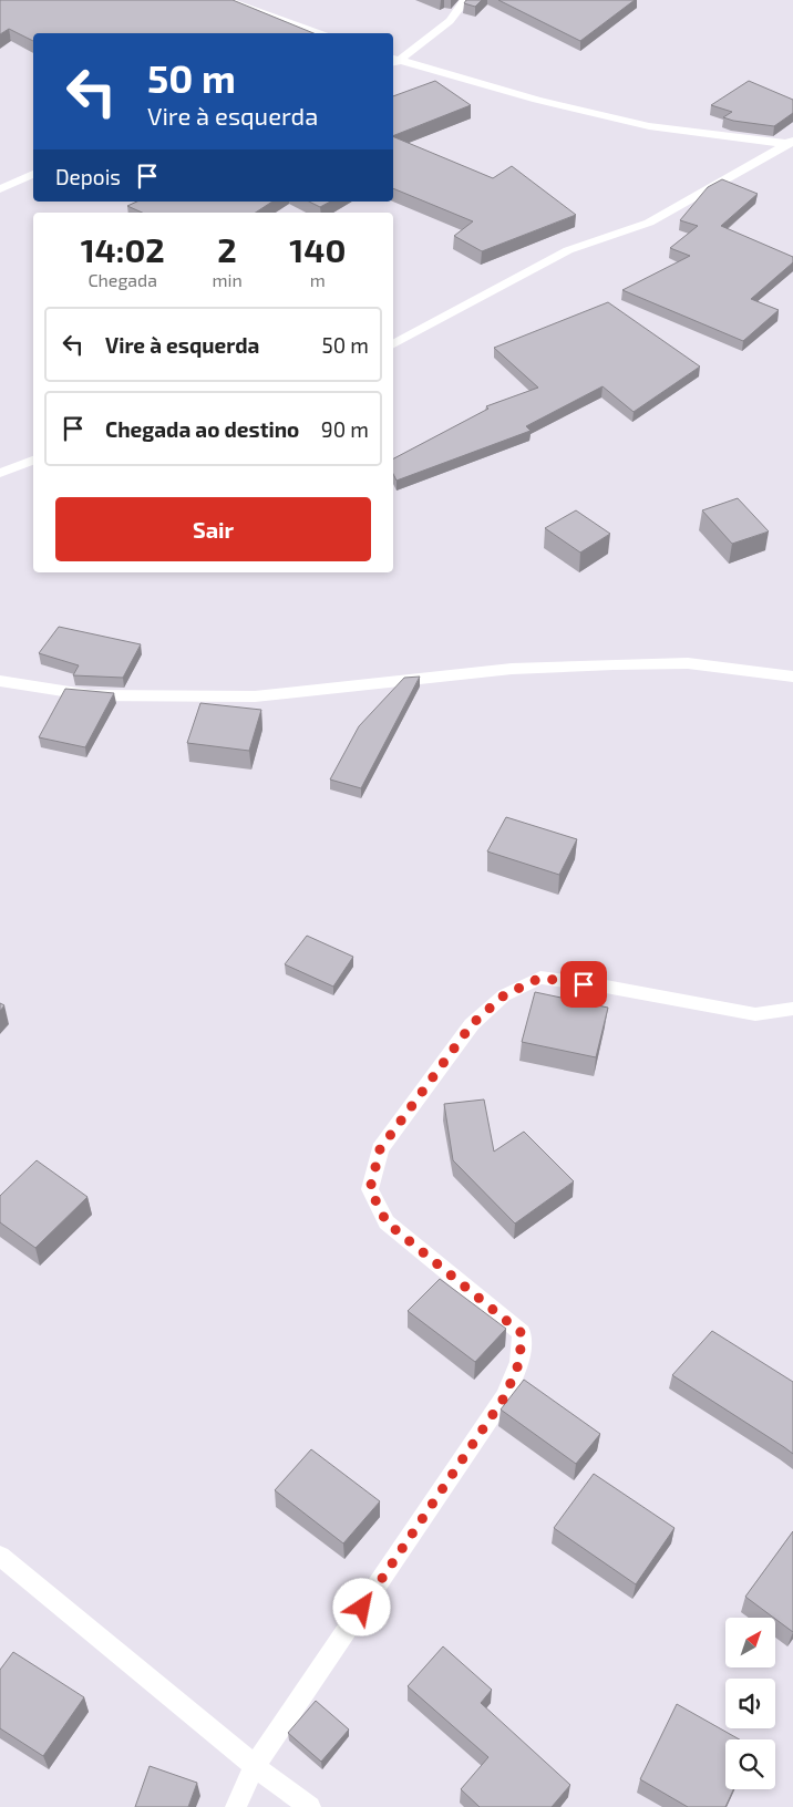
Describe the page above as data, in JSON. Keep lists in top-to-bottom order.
{
  "north": "top right",
  "page": {
    "turn": ["50 m", "Vire à esquerda"],
    "then": "Depois",
    "eta": [
      "14:02",
      "Chegada",
      "2",
      "min",
      "140",
      "m"
    ],
    "list": [
      {
        "name": "Vire à esquerda",
        "value": "50 m"
      },
      {
        "name": "Chegada ao destino",
        "value": "90 m"
      }
    ],
    "buttons": "Sair"
  }
}
